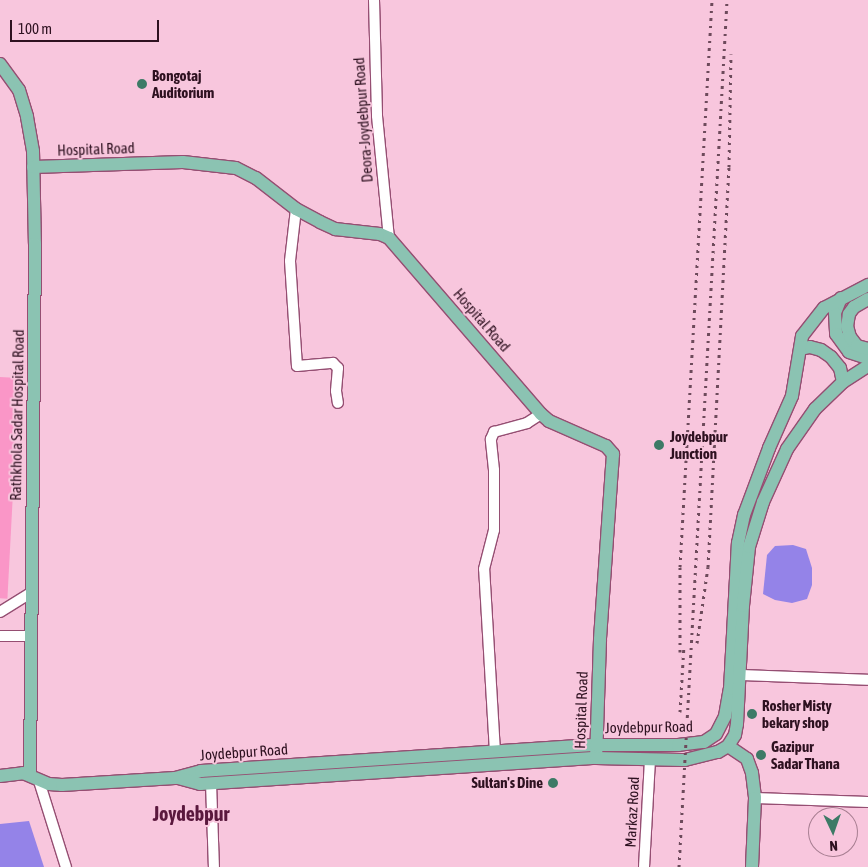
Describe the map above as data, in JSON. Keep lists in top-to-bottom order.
{
  "streets": {
    "main road": ["Hospital Road", "Rathkhola Sadar Hospital Road", "Joydebpur Road"],
    "street": ["Deora-Joydebpur Road", "Markaz Road"]
  },
  "crossings": [
    ["Deora-Joydebpur Road", "Hospital Road"],
    ["Hospital Road", "Rathkhola Sadar Hospital Road"],
    ["Hospital Road", "Joydebpur Road"],
    ["Rathkhola Sadar Hospital Road", "Joydebpur Road"],
    ["Joydebpur Road", "Markaz Road"]
  ],
  "districts": ["Joydebpur"],
  "places": [
    "Bongotaj Auditorium",
    "Joydebpur Junction",
    "Rosher Misty bekary shop",
    "Gazipur Sadar Thana",
    "Sultan's Dine"
  ],
  "scale_bar": "100 m",
  "north": "bottom"
}
